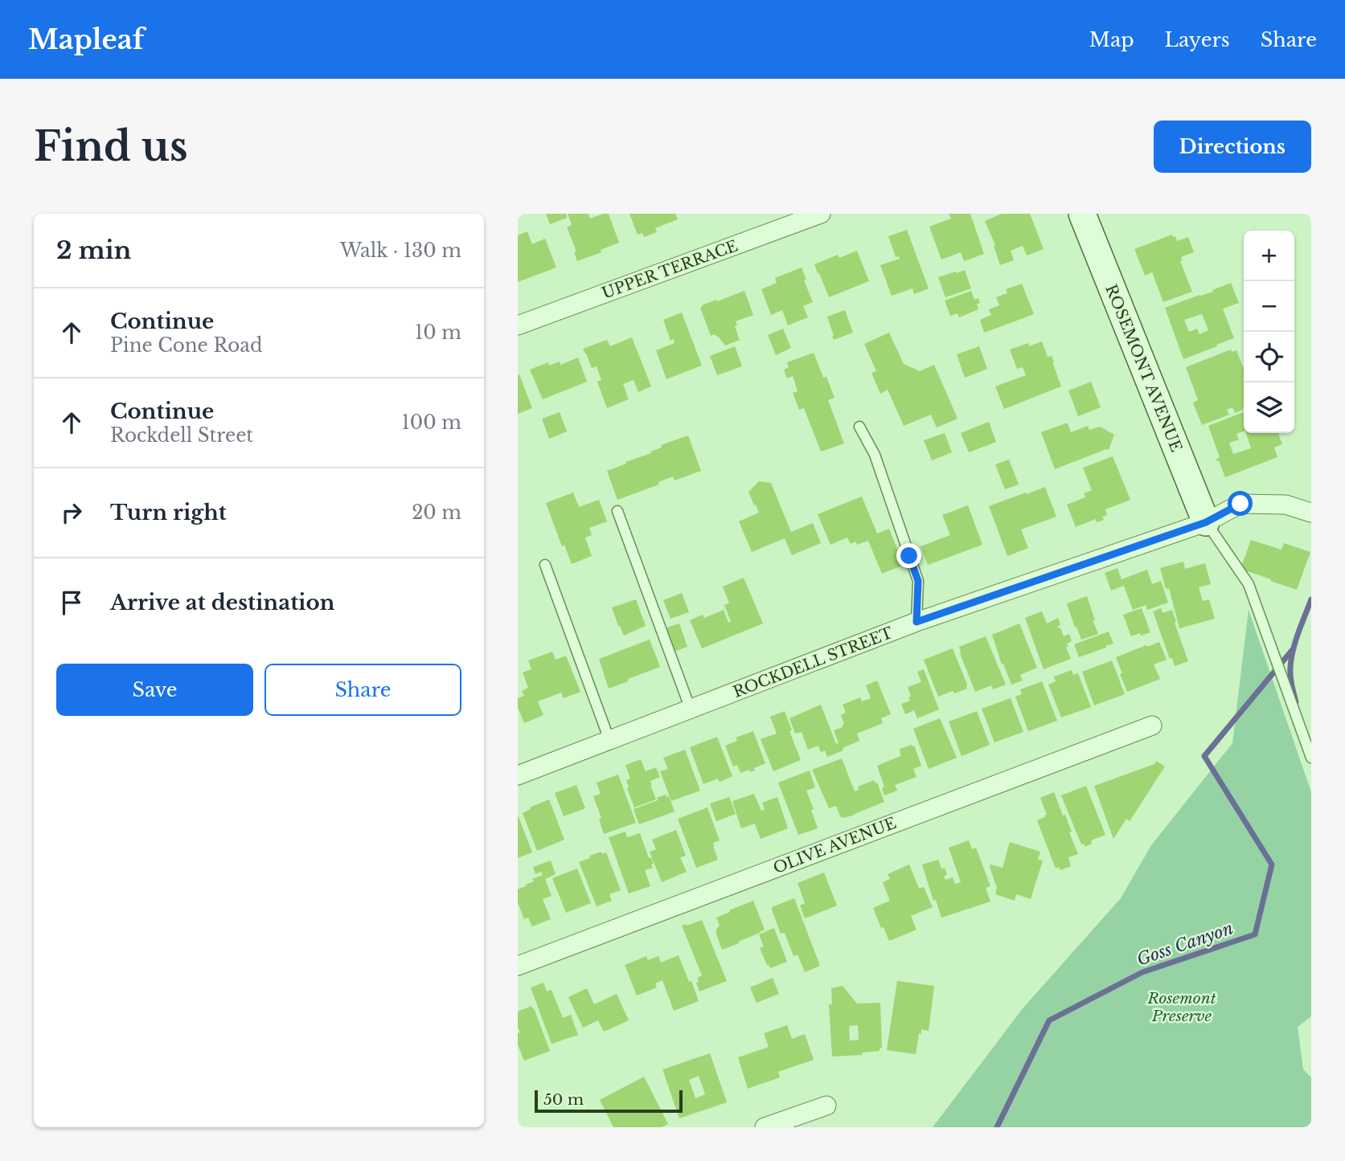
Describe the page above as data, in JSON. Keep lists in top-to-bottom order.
{
  "streets": {
    "street": [
      "UPPER TERRACE",
      "ROSEMONT AVENUE",
      "ROCKDELL STREET",
      "OLIVE AVENUE"
    ]
  },
  "crossings": [
    ["ROSEMONT AVENUE", "ROCKDELL STREET"]
  ],
  "water": ["Goss Canyon"],
  "parks": ["Rosemont Preserve"],
  "scale_bar": "50 m",
  "page": {
    "header": "Mapleaf",
    "nav": ["Map", "Layers", "Share"],
    "buttons": [
      "Directions",
      ["Save", "Share"]
    ],
    "title": "Find us",
    "heading": ["2 min", "Walk · 130 m"],
    "map_buttons": ["+", "−"],
    "list": [
      ["Continue", "Pine Cone Road", "10 m"],
      ["Continue", "Rockdell Street", "100 m"],
      ["Turn right", "20 m"],
      "Arrive at destination"
    ],
    "scale": "50 m"
  }
}
